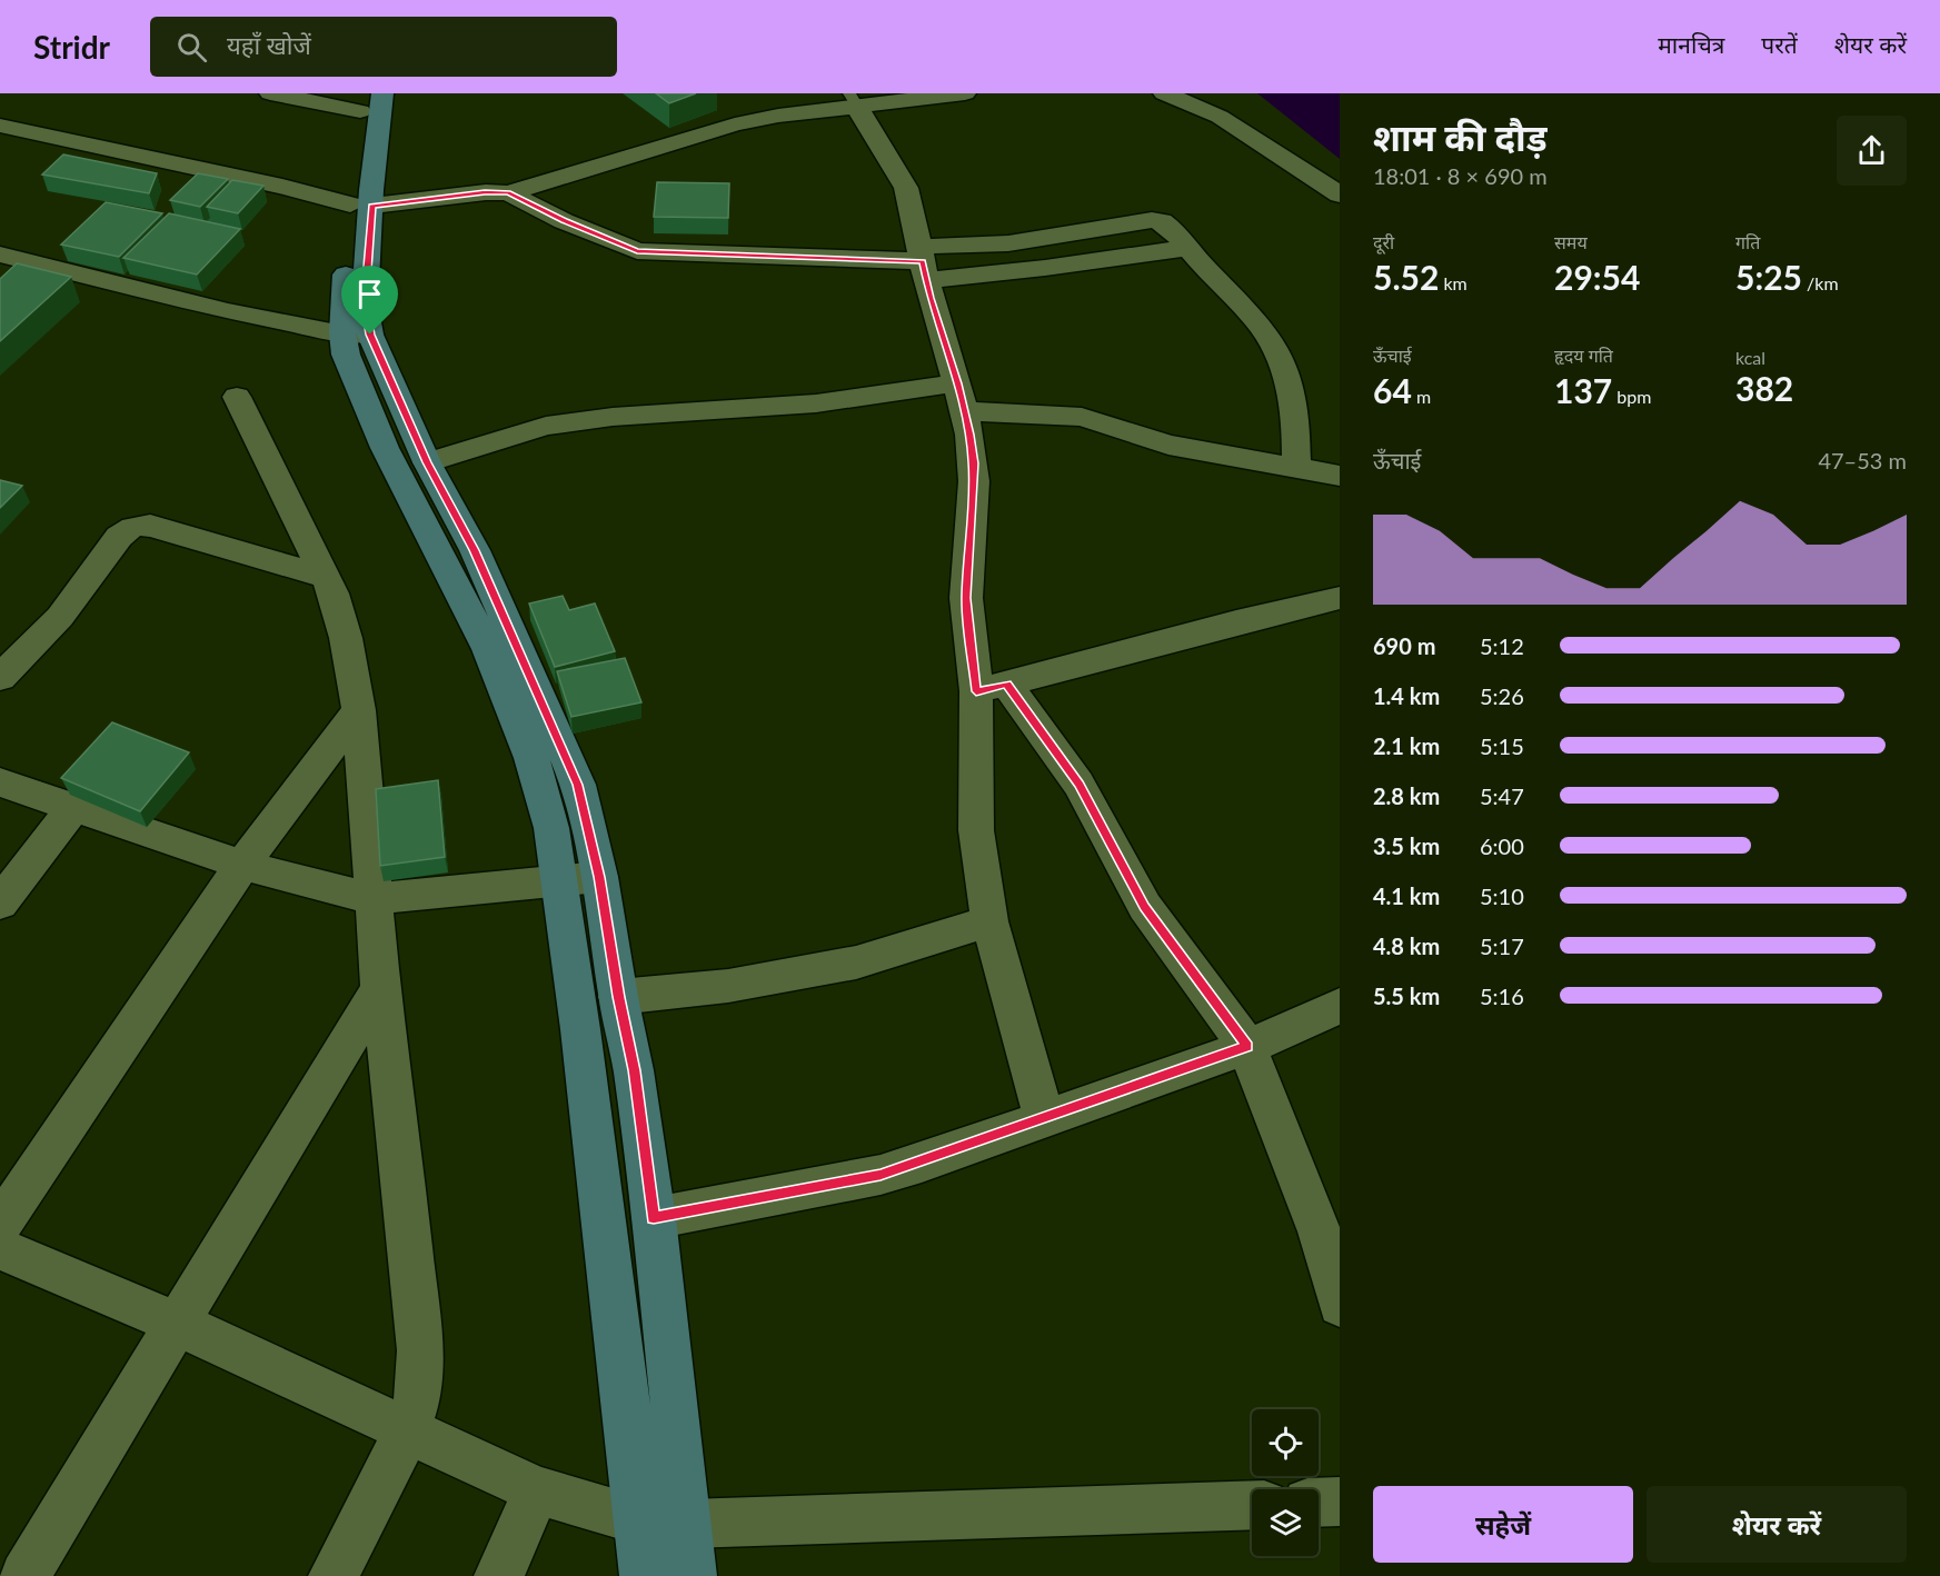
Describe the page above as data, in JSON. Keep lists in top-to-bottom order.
{
  "page": {
    "header": "Stridr",
    "search": "यहाँ खोजें",
    "nav": ["मानचित्र", "परतें", "शेयर करें"],
    "heading": ["शाम की दौड़", "18:01 · 8 × 690 m"],
    "stats": [
      ["दूरी", "5.52 km"],
      ["समय", "29:54"],
      ["गति", "5:25 /km"],
      ["ऊँचाई", "64 m"],
      ["हृदय गति", "137 bpm"],
      ["kcal", "382"]
    ],
    "chart": ["ऊँचाई", "47–53 m"],
    "list": [
      {
        "name": "690 m",
        "note": "5:12"
      },
      {
        "name": "1.4 km",
        "note": "5:26"
      },
      {
        "name": "2.1 km",
        "note": "5:15"
      },
      {
        "name": "2.8 km",
        "note": "5:47"
      },
      {
        "name": "3.5 km",
        "note": "6:00"
      },
      {
        "name": "4.1 km",
        "note": "5:10"
      },
      {
        "name": "4.8 km",
        "note": "5:17"
      },
      {
        "name": "5.5 km",
        "note": "5:16"
      }
    ],
    "buttons": ["सहेजें", "शेयर करें"]
  }
}
